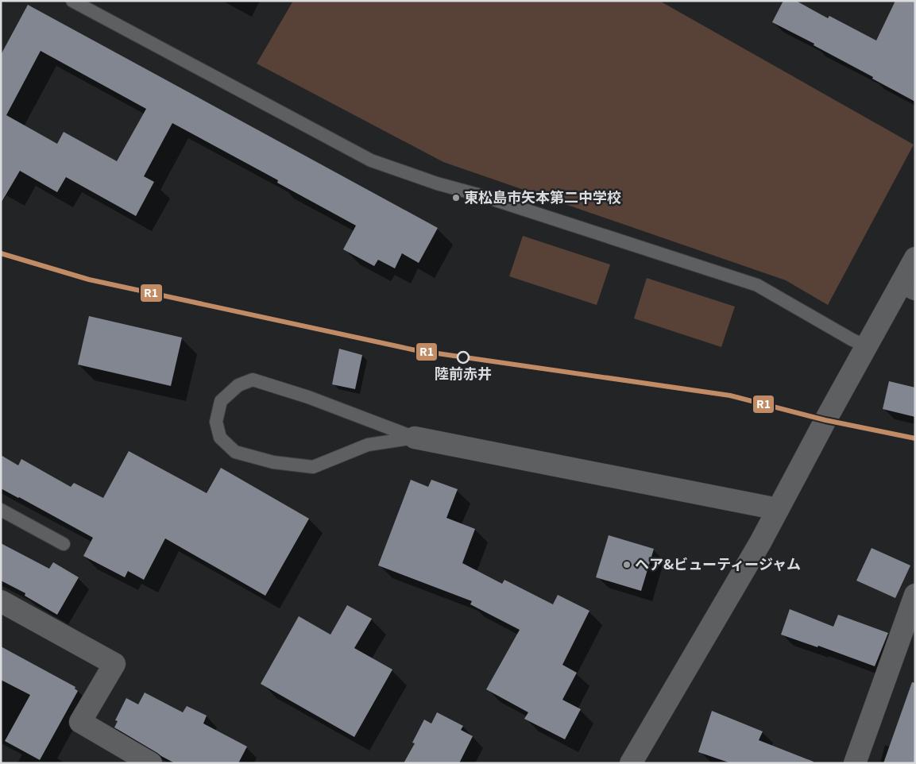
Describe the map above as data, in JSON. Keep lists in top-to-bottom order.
{
  "places": ["東松島市矢本第二中学校", "陸前赤井", "ヘア&ビューティージャム"],
  "lines": ["transit line R1"]
}
